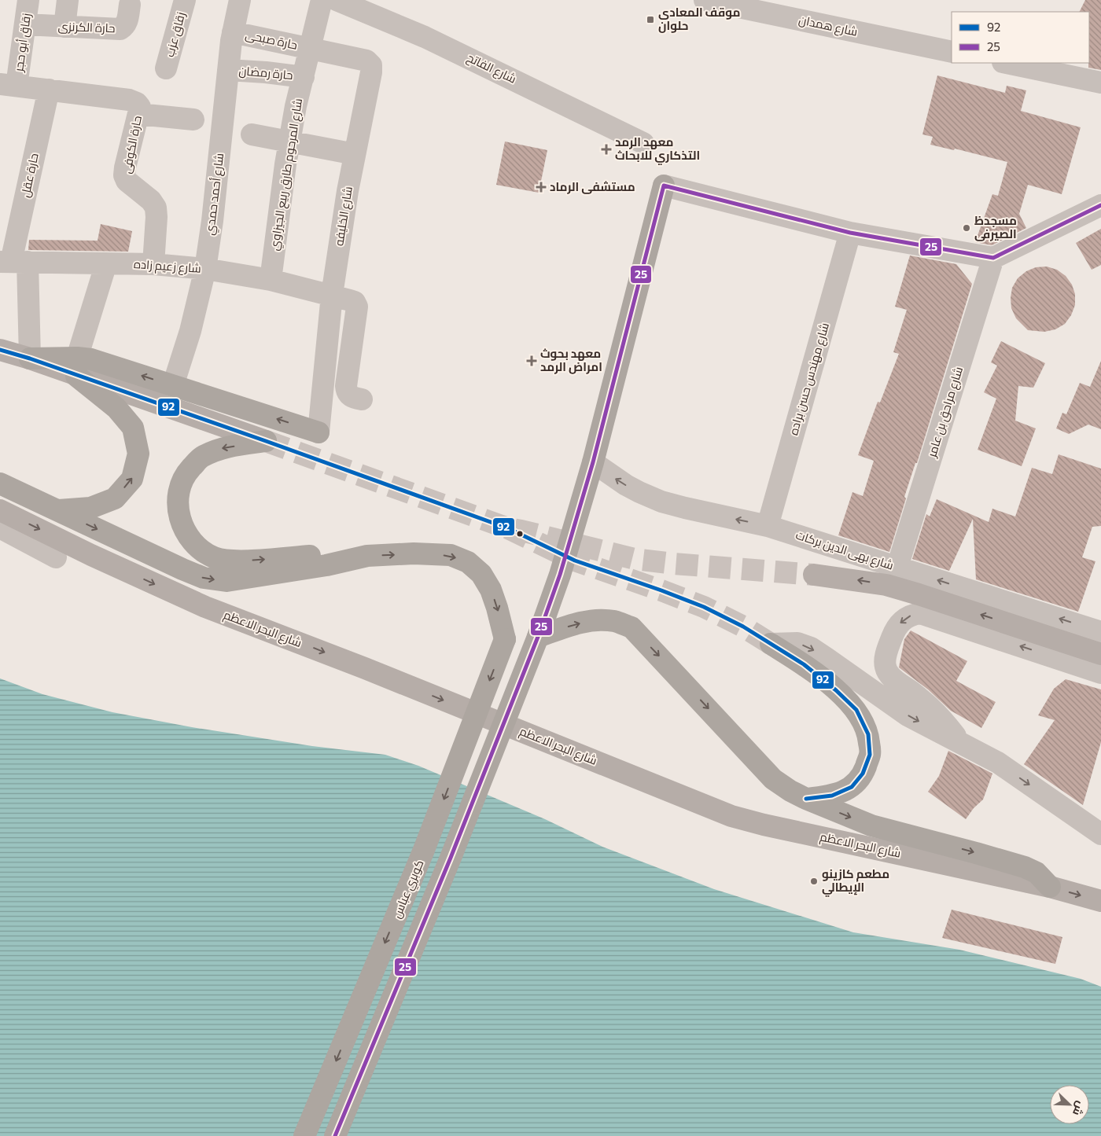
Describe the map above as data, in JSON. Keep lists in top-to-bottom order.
{
  "streets": {
    "highway": ["كوبري عباس"],
    "main road": ["شارع بهى الدين بركات", "شارع البحر الاعظم"],
    "street": [
      "شارع همدان",
      "حارة الكرنزى",
      "زقاق عزب",
      "حارة صبحى",
      "زقاق أبو حجر",
      "شارع الفاتح",
      "حارة رمضان",
      "حارة الكوفى",
      "شارع المرحوم طارق ربيع الجيزاوي",
      "حارة عقل",
      "شارع أحمد حمدي",
      "شارع الخليفه",
      "شارع زعيم زاده",
      "شارع مهندس حسن براده",
      "شارع مراحق بن عامر"
    ]
  },
  "crossings": [
    ["حارة الكرنزى", "زقاق أبو حجر"],
    ["حارة صبحى", "شارع المرحوم طارق ربيع الجيزاوي"],
    ["حارة صبحى", "شارع أحمد حمدي"],
    ["حارة صبحى", "شارع الخليفه"],
    ["زقاق أبو حجر", "حارة الكوفى"],
    ["حارة رمضان", "شارع المرحوم طارق ربيع الجيزاوي"],
    ["حارة رمضان", "شارع أحمد حمدي"],
    ["حارة الكوفى", "حارة عقل"],
    ["حارة الكوفى", "شارع زعيم زاده"],
    ["شارع المرحوم طارق ربيع الجيزاوي", "شارع الخليفه"],
    ["شارع المرحوم طارق ربيع الجيزاوي", "شارع زعيم زاده"],
    ["حارة عقل", "شارع زعيم زاده"],
    ["شارع أحمد حمدي", "شارع زعيم زاده"],
    ["شارع الخليفه", "شارع زعيم زاده"],
    ["شارع مهندس حسن براده", "شارع بهى الدين بركات"],
    ["شارع مراحق بن عامر", "شارع بهى الدين بركات"]
  ],
  "one_way": ["شارع البحر الاعظم"],
  "places": {
    "transit": ["موقف المعادى حلوان"],
    "health": ["معهد الرمد التذكاري للابحاث", "مستشفى الرماد", "معهد بحوث امراض الرمد"],
    "other": ["مسجدظ الصيرفى", "مطعم كازينو الإيطالي"]
  },
  "lines": ["transit line 25", "transit line 92"],
  "legend": ["92", "25"],
  "north": "bottom right"
}
